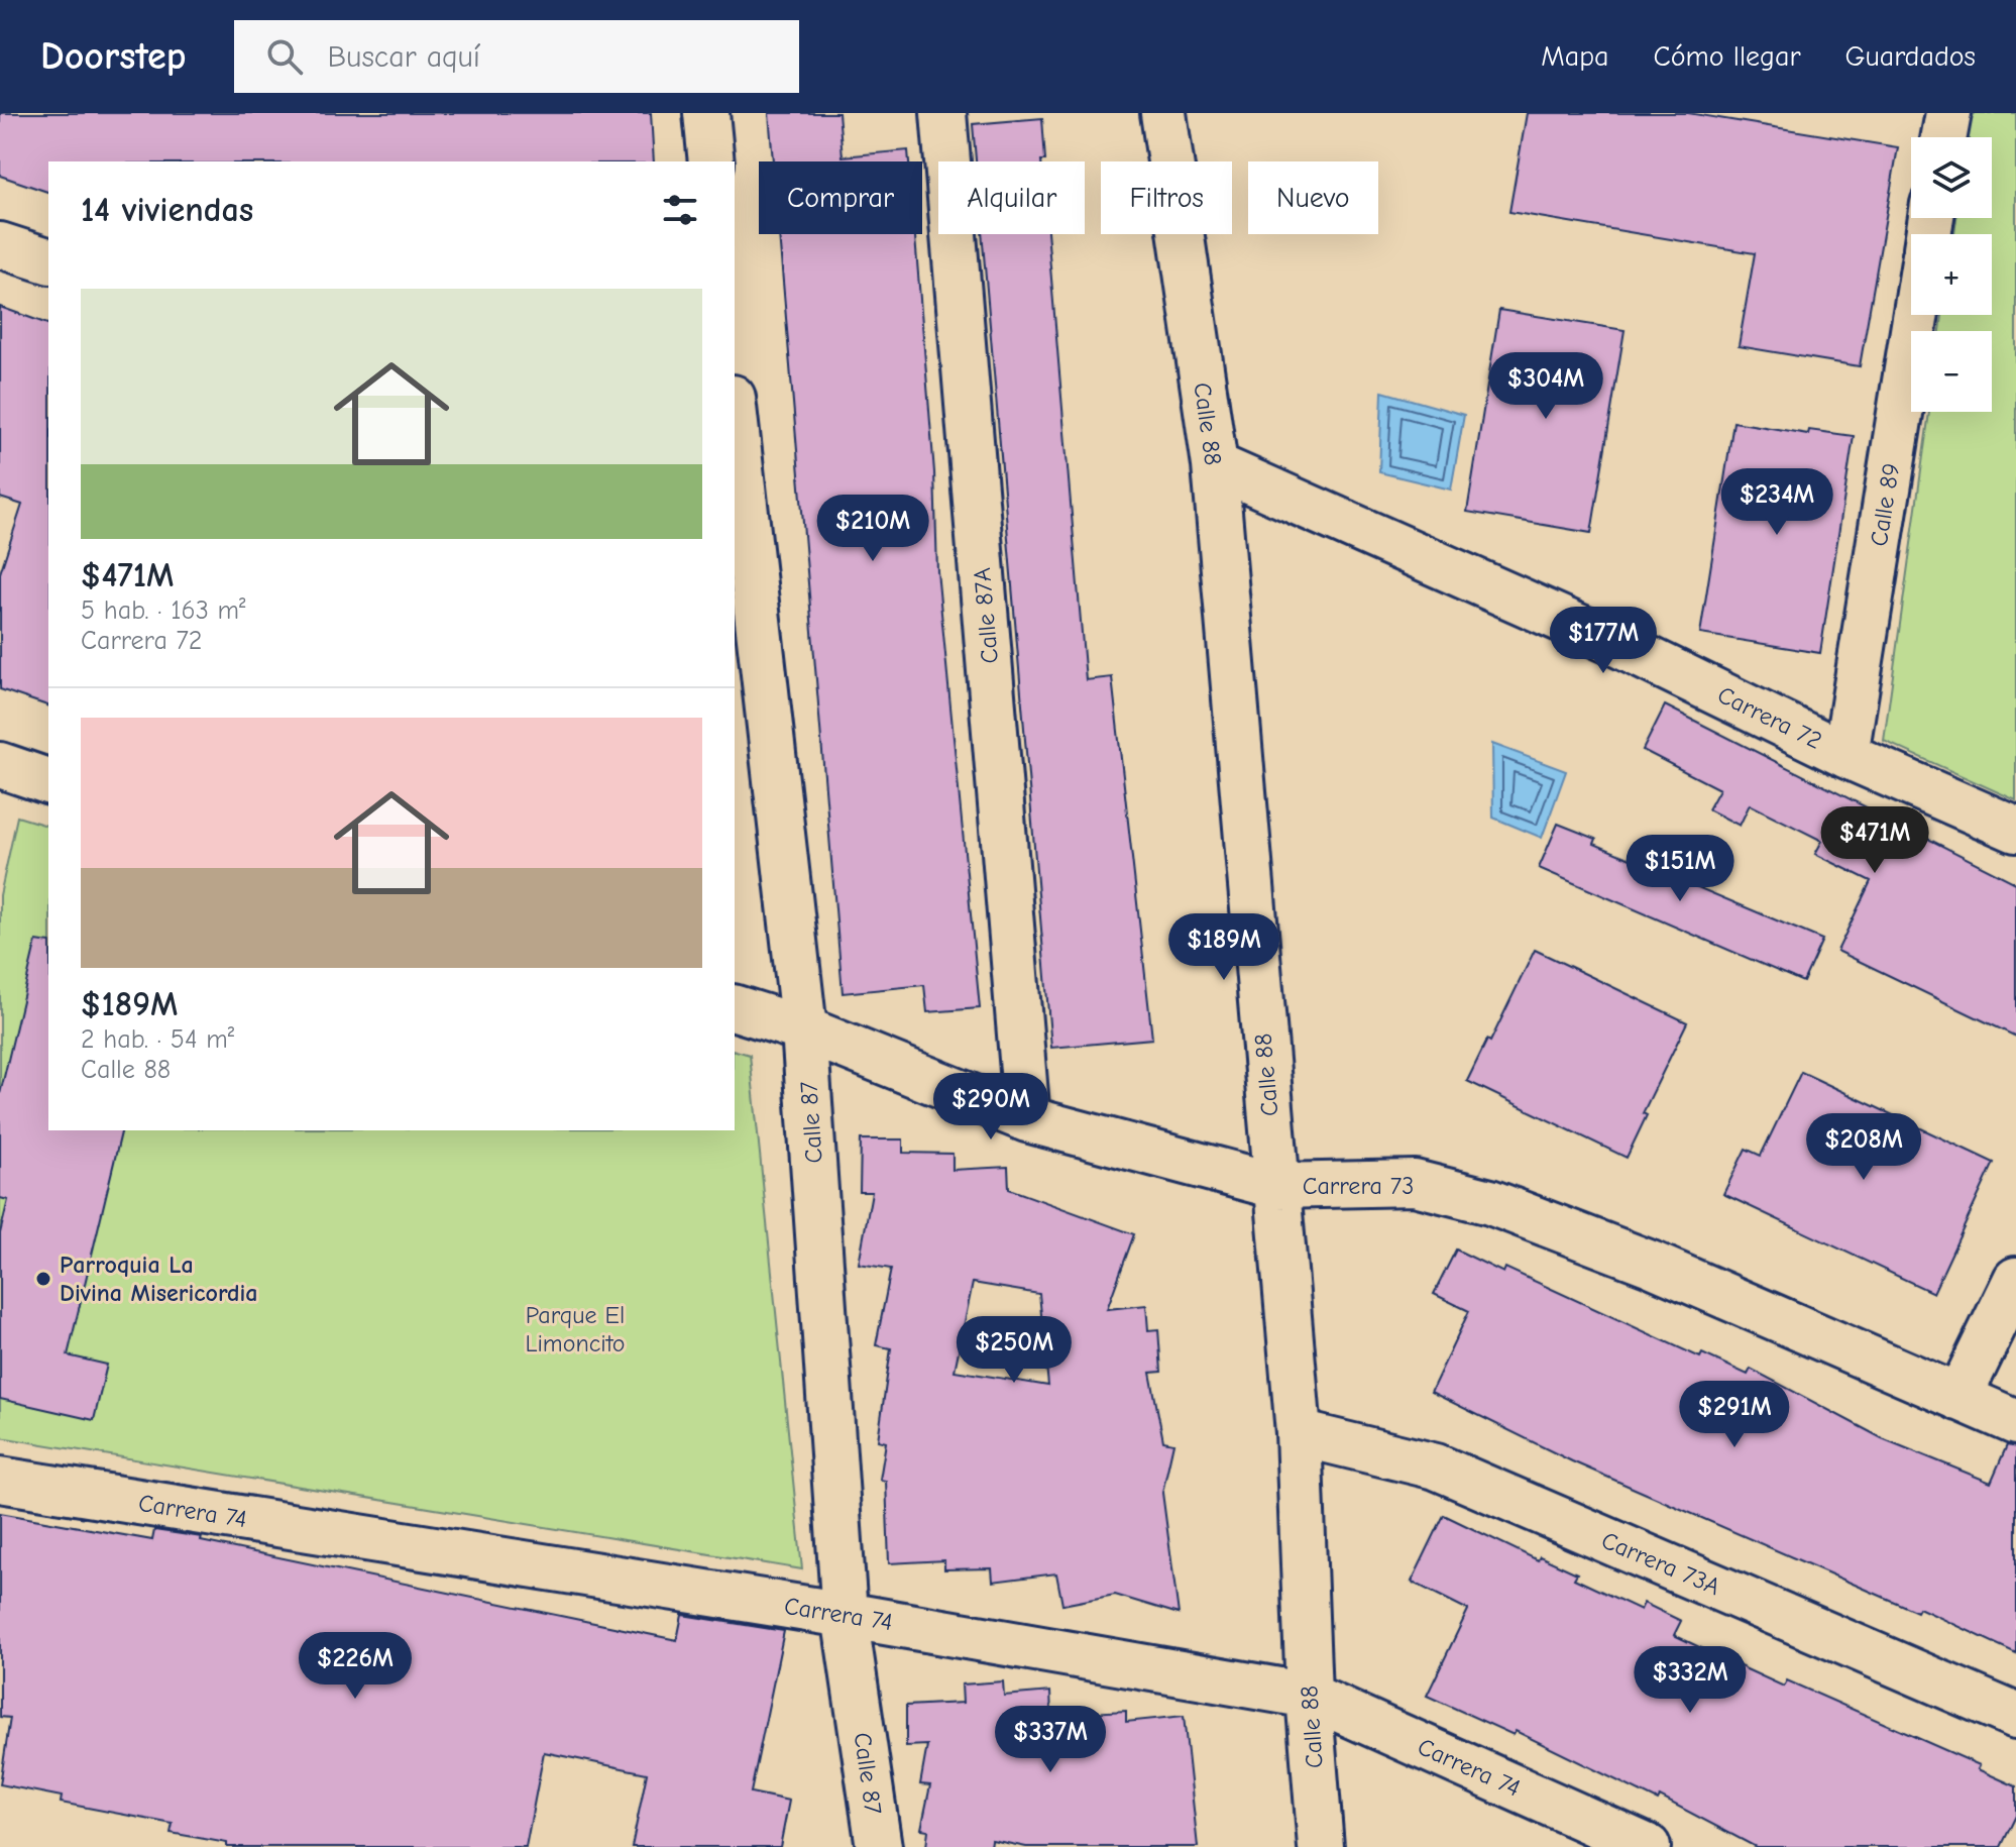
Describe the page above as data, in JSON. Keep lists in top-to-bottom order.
{
  "streets": {
    "street": [
      "Calle 88",
      "Calle 89",
      "Calle 87A",
      "Carrera 72",
      "Calle 87",
      "Carrera 73",
      "Carrera 74",
      "Carrera 73A"
    ]
  },
  "crossings": [
    ["Calle 88", "Carrera 72"],
    ["Calle 88", "Carrera 73"],
    ["Calle 88", "Carrera 74"],
    ["Calle 88", "Carrera 73A"],
    ["Calle 89", "Carrera 72"],
    ["Calle 87A", "Carrera 73"],
    ["Calle 87", "Carrera 73"],
    ["Calle 87", "Carrera 74"]
  ],
  "parks": ["Parque El Limoncito"],
  "places": ["Parroquia La Divina Misericordia"],
  "page": {
    "header": "Doorstep",
    "search": "Buscar aquí",
    "nav": ["Mapa", "Cómo llegar", "Guardados"],
    "map_buttons": ["+", "−"],
    "chip": [
      "Comprar",
      "Alquilar",
      "Filtros",
      "Nuevo"
    ],
    "heading": "14 viviendas",
    "list": [
      {
        "name": "$471M",
        "note": "5 hab. · 163 m² · Carrera 72"
      },
      {
        "name": "$189M",
        "note": "2 hab. · 54 m² · Calle 88"
      }
    ],
    "price": [
      "$304M",
      "$234M",
      "$210M",
      "$177M",
      "$471M",
      "$151M",
      "$189M",
      "$290M",
      "$208M",
      "$250M",
      "$291M",
      "$226M",
      "$332M",
      "$337M"
    ]
  }
}
